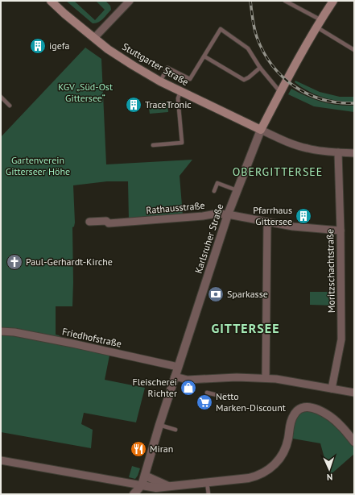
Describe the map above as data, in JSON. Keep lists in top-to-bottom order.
{
  "streets": {
    "main road": ["Stuttgarter Straße", "Karlsruher Straße"],
    "street": ["Rathausstraße", "Moritzschachtstraße", "Friedhofstraße"]
  },
  "crossings": [
    ["Stuttgarter Straße", "Karlsruher Straße"],
    ["Rathausstraße", "Karlsruher Straße"],
    ["Rathausstraße", "Moritzschachtstraße"],
    ["Karlsruher Straße", "Friedhofstraße"]
  ],
  "districts": ["OBERGITTERSEE", "GITTERSEE"],
  "parks": ["KGV „Süd-Ost Gittersee“", "Gartenverein Gitterseer Höhe"],
  "places": {
    "building": ["igefa", "TraceTronic", "Pfarrhaus Gittersee"],
    "church": ["Paul-Gerhardt-Kirche"],
    "bank": ["Sparkasse"],
    "shop": ["Fleischerei Richter"],
    "supermarket": ["Netto Marken-Discount"],
    "restaurant": ["Miran"]
  },
  "north": "bottom"
}
